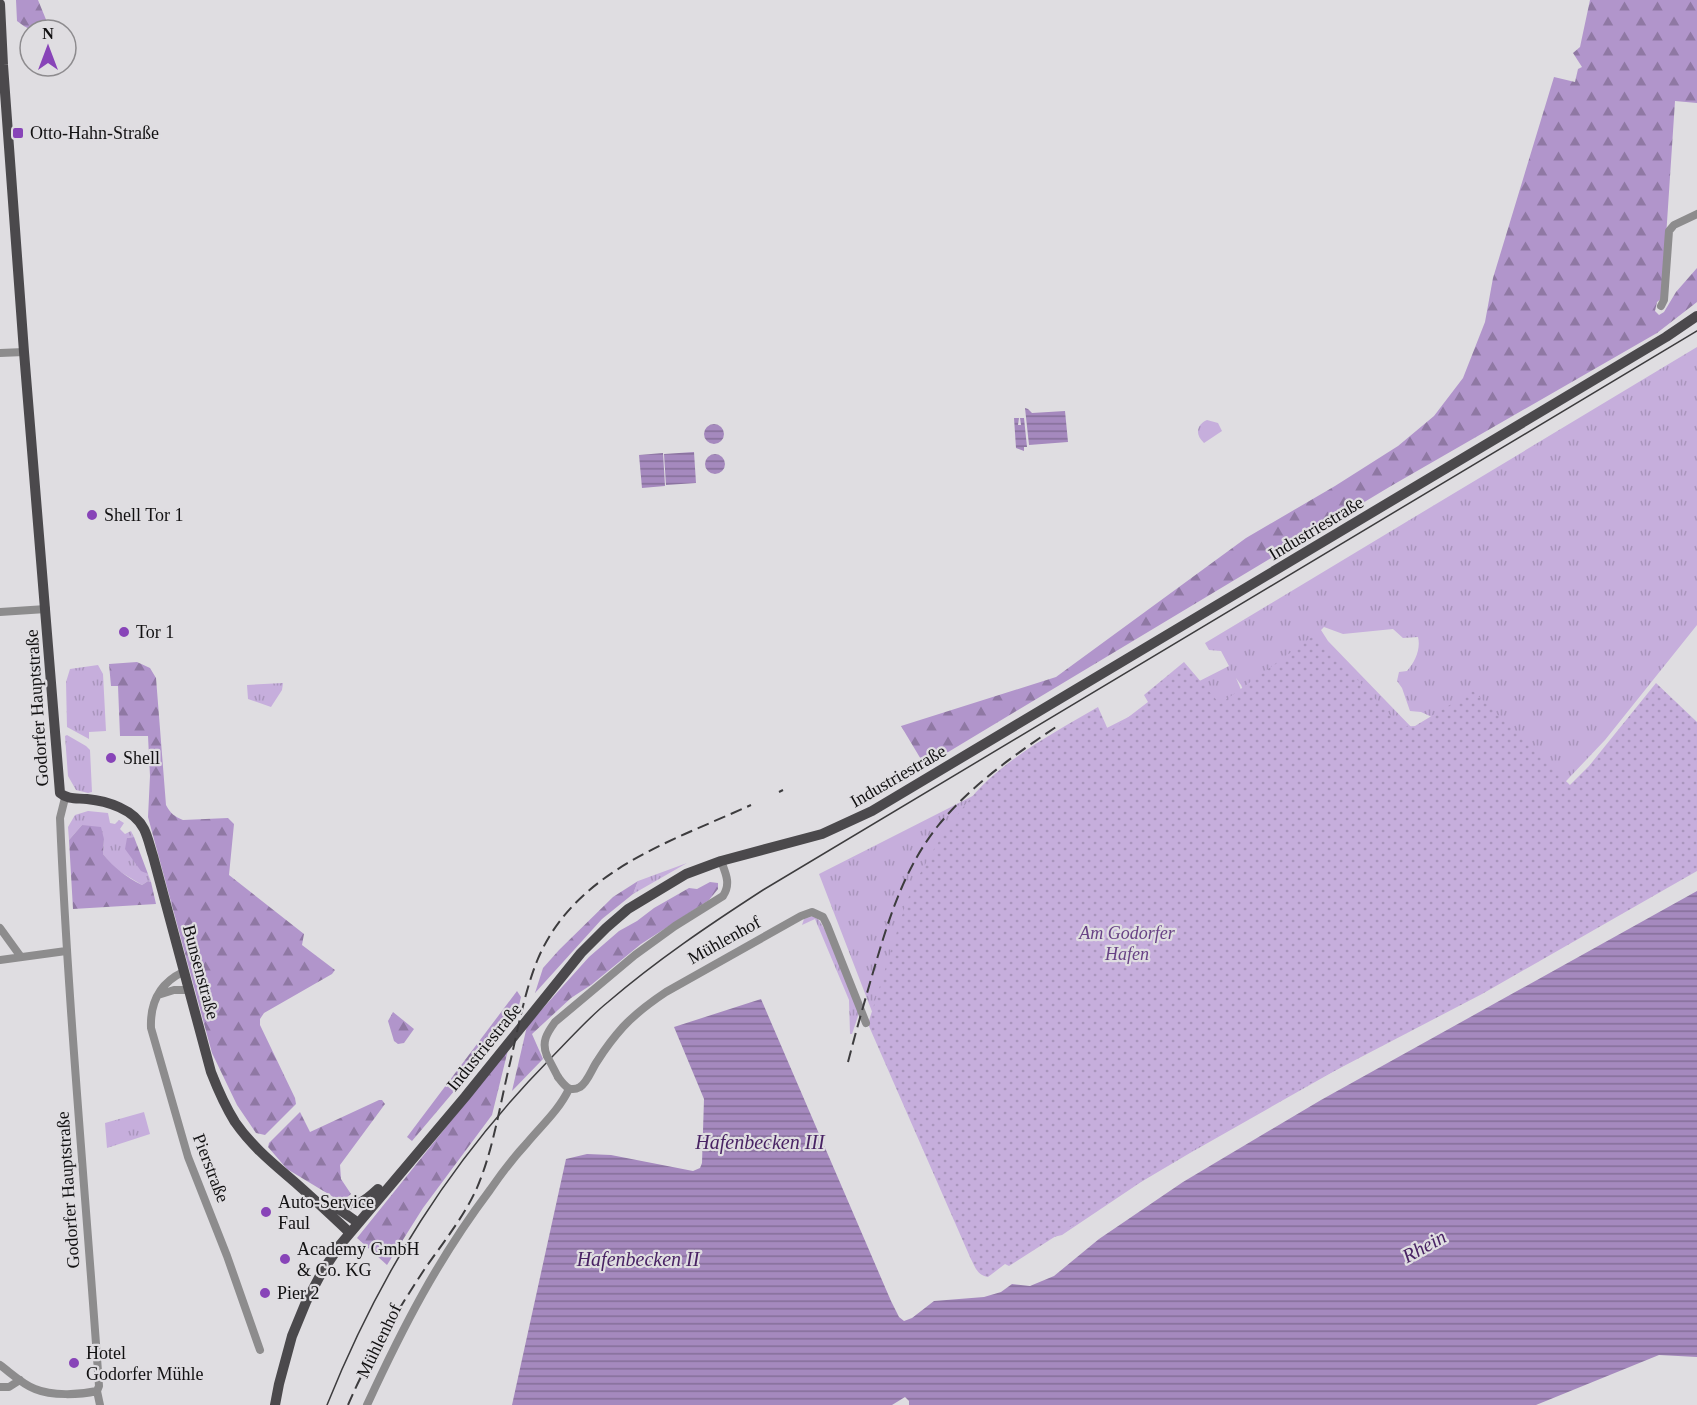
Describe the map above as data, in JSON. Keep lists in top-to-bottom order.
{
  "streets": {
    "main road": ["Industriestraße", "Godorfer Hauptstraße", "Bunsenstraße"],
    "street": ["Mühlenhof", "Pierstraße"]
  },
  "crossings": [
    ["Industriestraße", "Mühlenhof"],
    ["Industriestraße", "Bunsenstraße"],
    ["Godorfer Hauptstraße", "Bunsenstraße"]
  ],
  "water": ["Hafenbecken III", "Rhein", "Hafenbecken II"],
  "parks": ["Am Godorfer Hafen"],
  "places": {
    "transit": ["Otto-Hahn-Straße"],
    "other": [
      "Shell Tor 1",
      "Tor 1",
      "Shell",
      "Auto-Service Faul",
      "Academy GmbH & Co. KG",
      "Pier 2",
      "Hotel Godorfer Mühle"
    ]
  },
  "north": "top"
}
